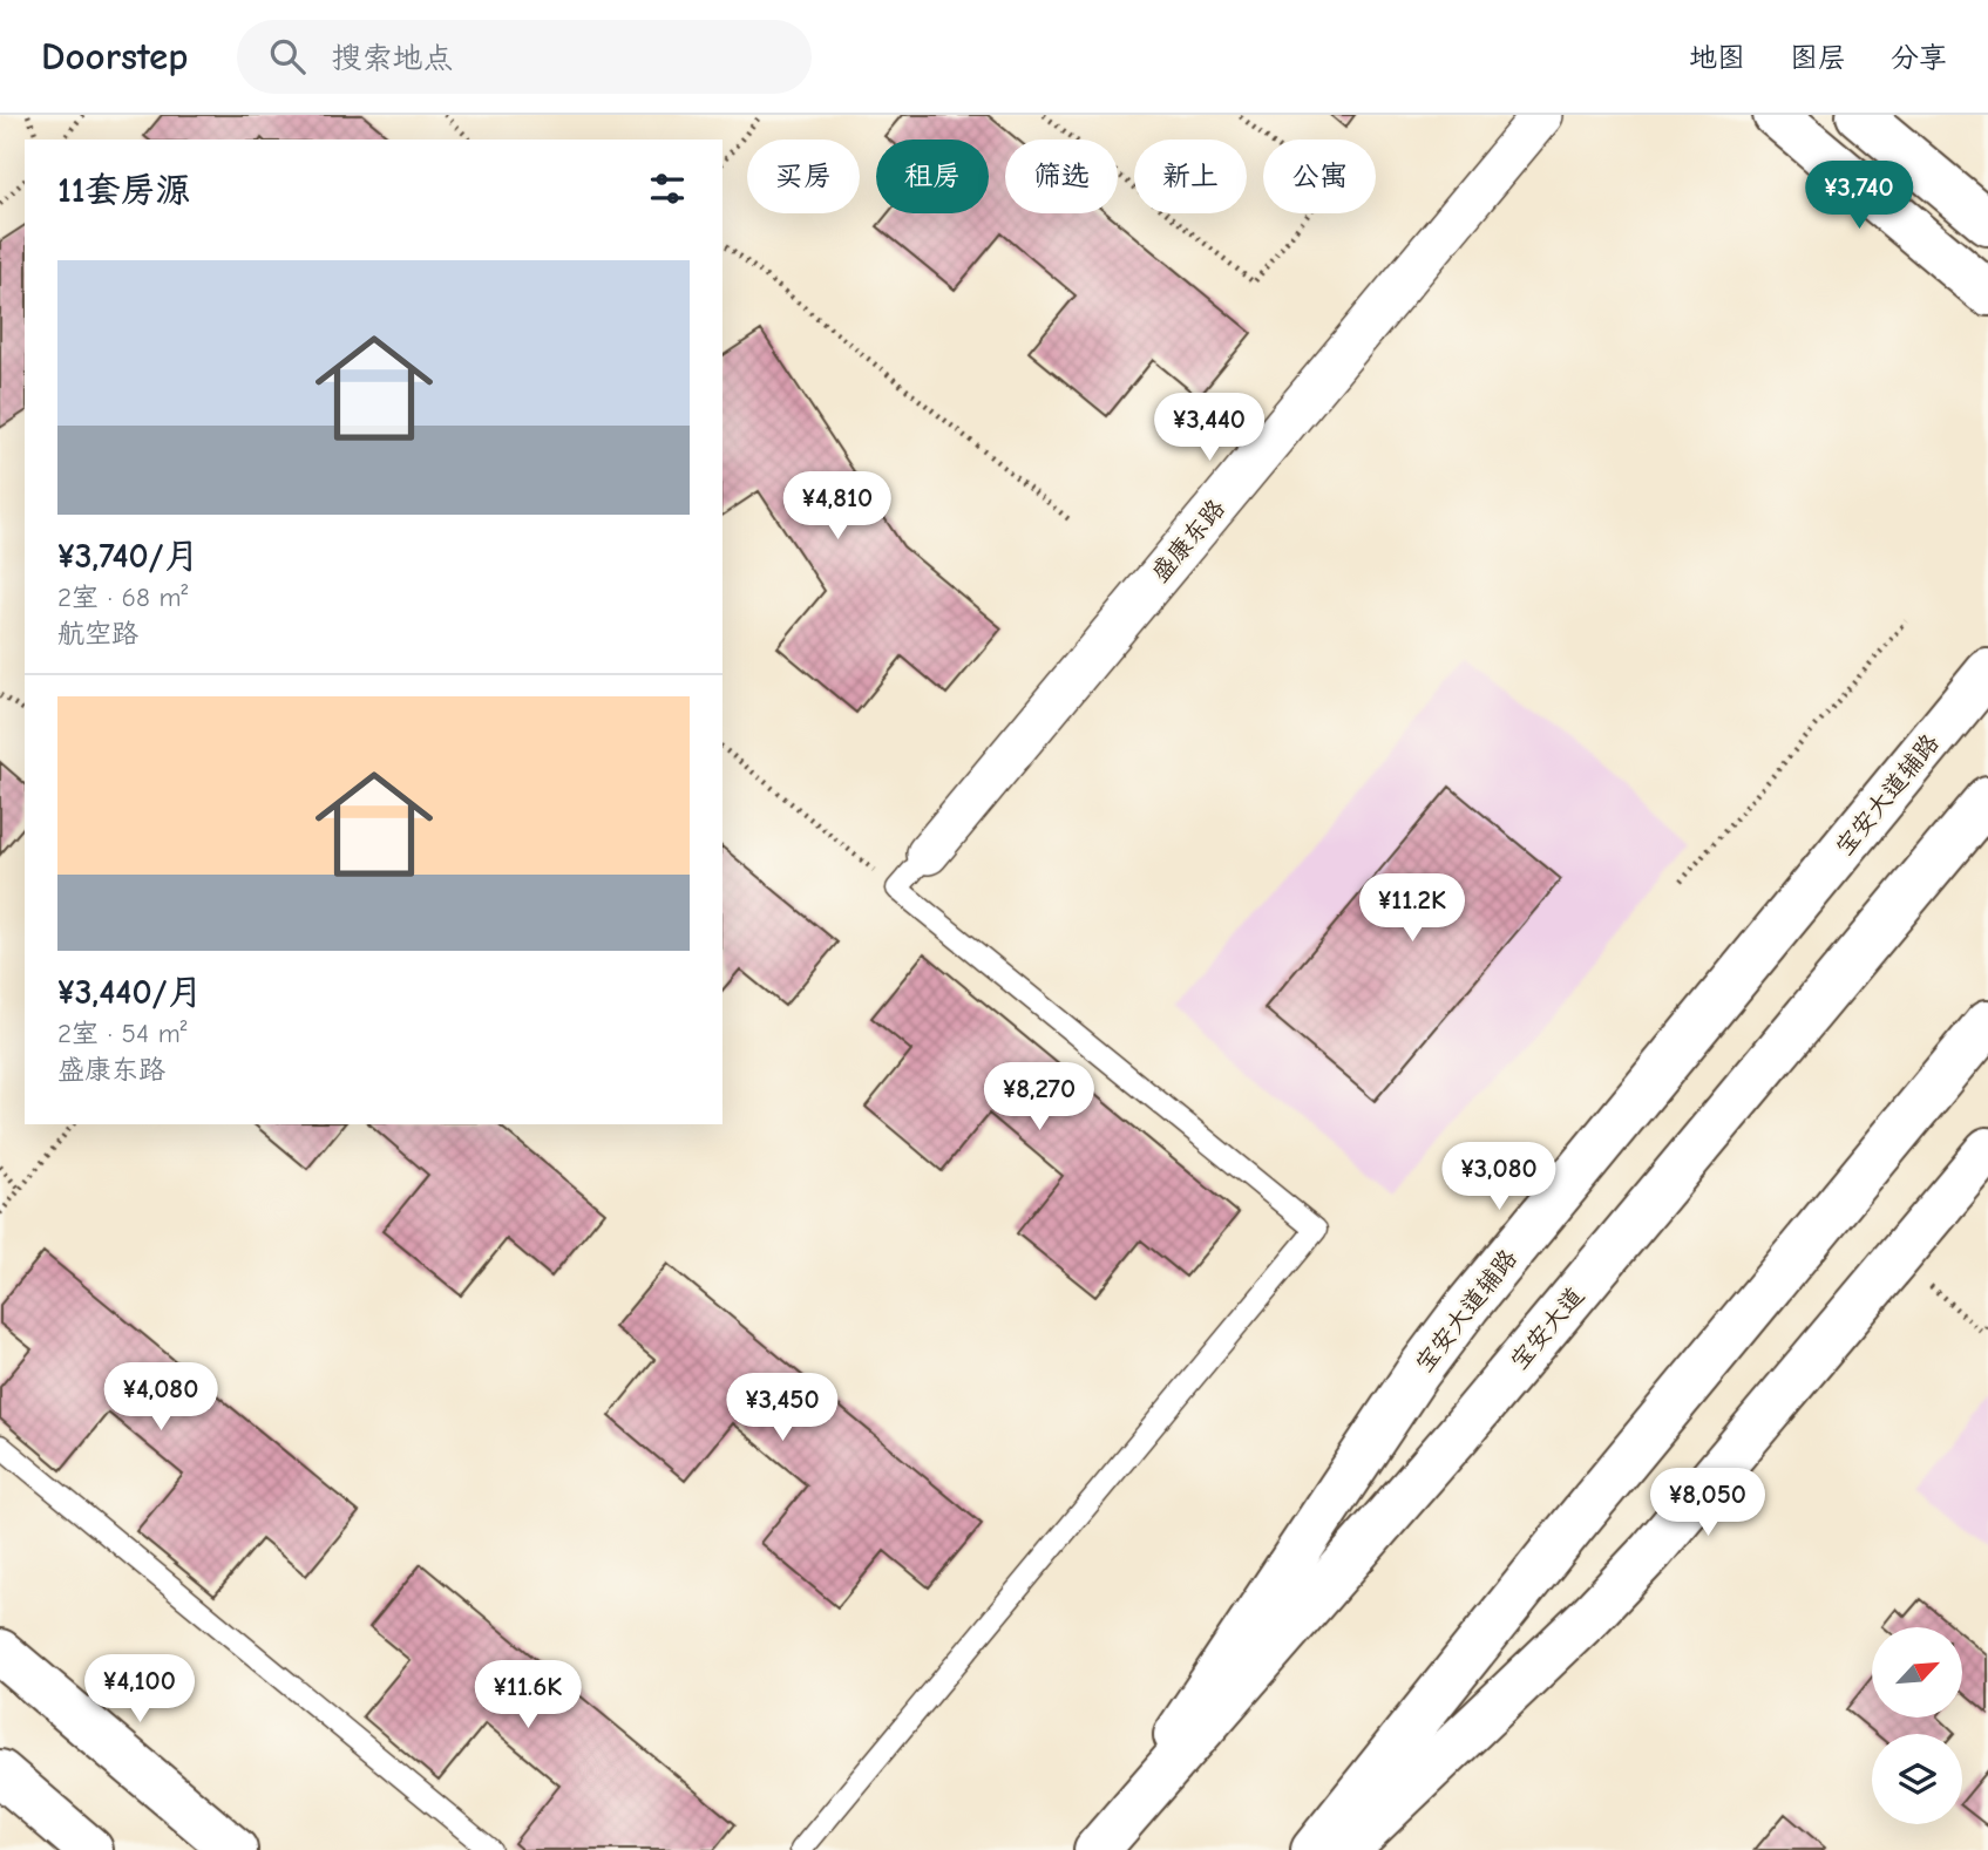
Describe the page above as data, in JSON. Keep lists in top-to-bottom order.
{
  "streets": {
    "main road": ["宝安大道辅路", "宝安大道"],
    "street": ["盛康东路"]
  },
  "crossings": [
    ["宝安大道辅路", "宝安大道"]
  ],
  "north": "top right",
  "page": {
    "header": "Doorstep",
    "search": "搜索地点",
    "nav": ["地图", "图层", "分享"],
    "chip": [
      "买房",
      "租房",
      "筛选",
      "新上",
      "公寓"
    ],
    "heading": "11套房源",
    "price": [
      "¥3,740",
      "¥3,440",
      "¥4,810",
      "¥11.2K",
      "¥8,270",
      "¥3,080",
      "¥4,080",
      "¥3,450",
      "¥8,050",
      "¥4,100",
      "¥11.6K"
    ],
    "list": [
      {
        "name": "¥3,740/月",
        "note": "2室 · 68 m² · 航空路"
      },
      {
        "name": "¥3,440/月",
        "note": "2室 · 54 m² · 盛康东路"
      }
    ]
  }
}
